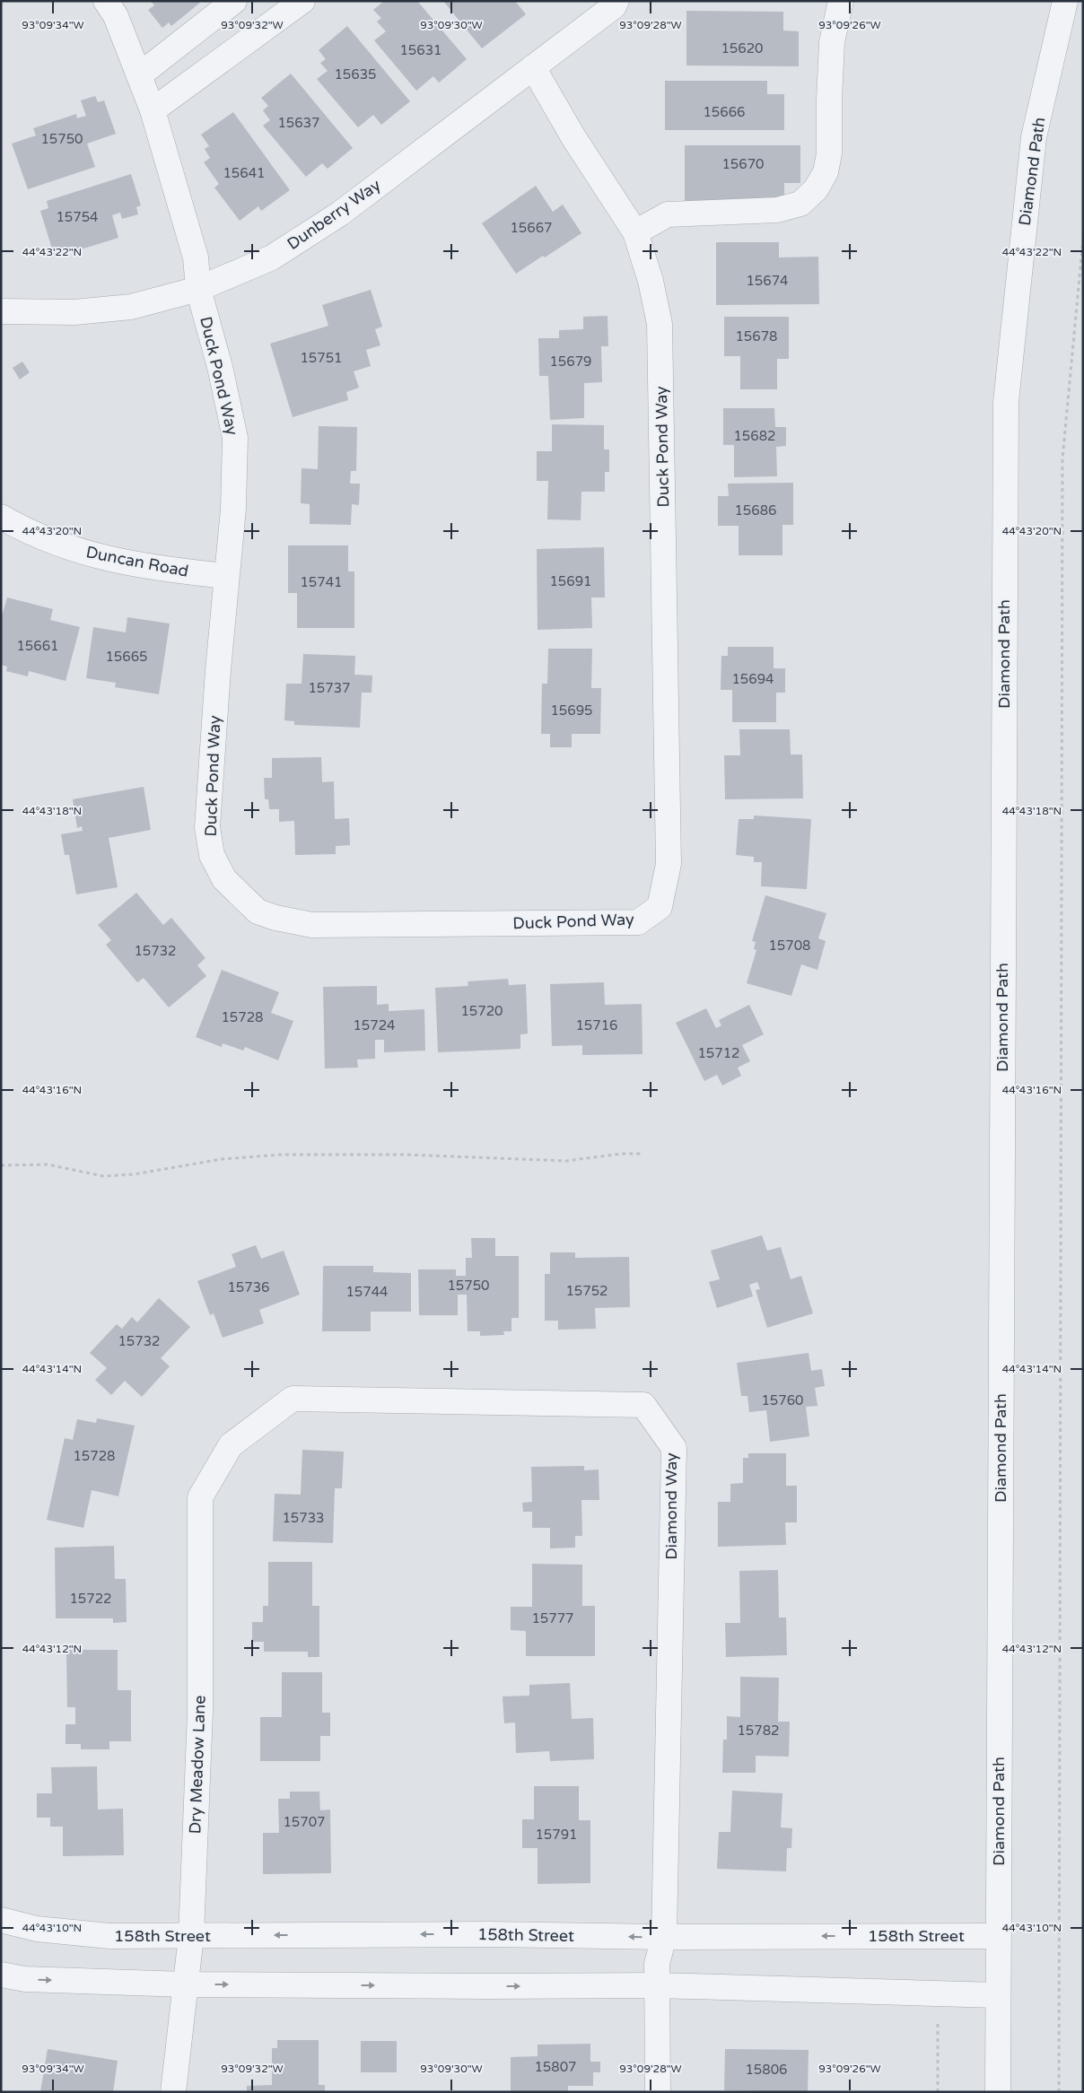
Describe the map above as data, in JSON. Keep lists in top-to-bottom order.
{
  "streets": {
    "street": [
      "Diamond Path",
      "Dunberry Way",
      "Duck Pond Way",
      "Duncan Road",
      "Diamond Way",
      "Dry Meadow Lane",
      "158th Street"
    ]
  },
  "crossings": [
    ["Diamond Path", "158th Street"],
    ["Dunberry Way", "Duck Pond Way"],
    ["Duck Pond Way", "Duncan Road"],
    ["Diamond Way", "Dry Meadow Lane"],
    ["Diamond Way", "158th Street"],
    ["Dry Meadow Lane", "158th Street"]
  ],
  "house_numbers": [
    "15620",
    "15631",
    "15635",
    "15666",
    "15637",
    "15750",
    "15670",
    "15641",
    "15754",
    "15667",
    "15674",
    "15678",
    "15751",
    "15679",
    "15682",
    "15686",
    "15691",
    "15741",
    "15661",
    "15665",
    "15694",
    "15737",
    "15695",
    "15708",
    "15732",
    "15720",
    "15728",
    "15724",
    "15716",
    "15712",
    "15750",
    "15736",
    "15752",
    "15744",
    "15732",
    "15760",
    "15728",
    "15733",
    "15722",
    "15777",
    "15782",
    "15707",
    "15791",
    "15807",
    "15806"
  ],
  "coordinates": [
    "93°09'34\"W",
    "93°09'32\"W",
    "93°09'30\"W",
    "93°09'28\"W",
    "93°09'26\"W",
    "44°43'22\"N",
    "44°43'20\"N",
    "44°43'18\"N",
    "44°43'16\"N",
    "44°43'14\"N",
    "44°43'12\"N",
    "44°43'10\"N"
  ]
}
